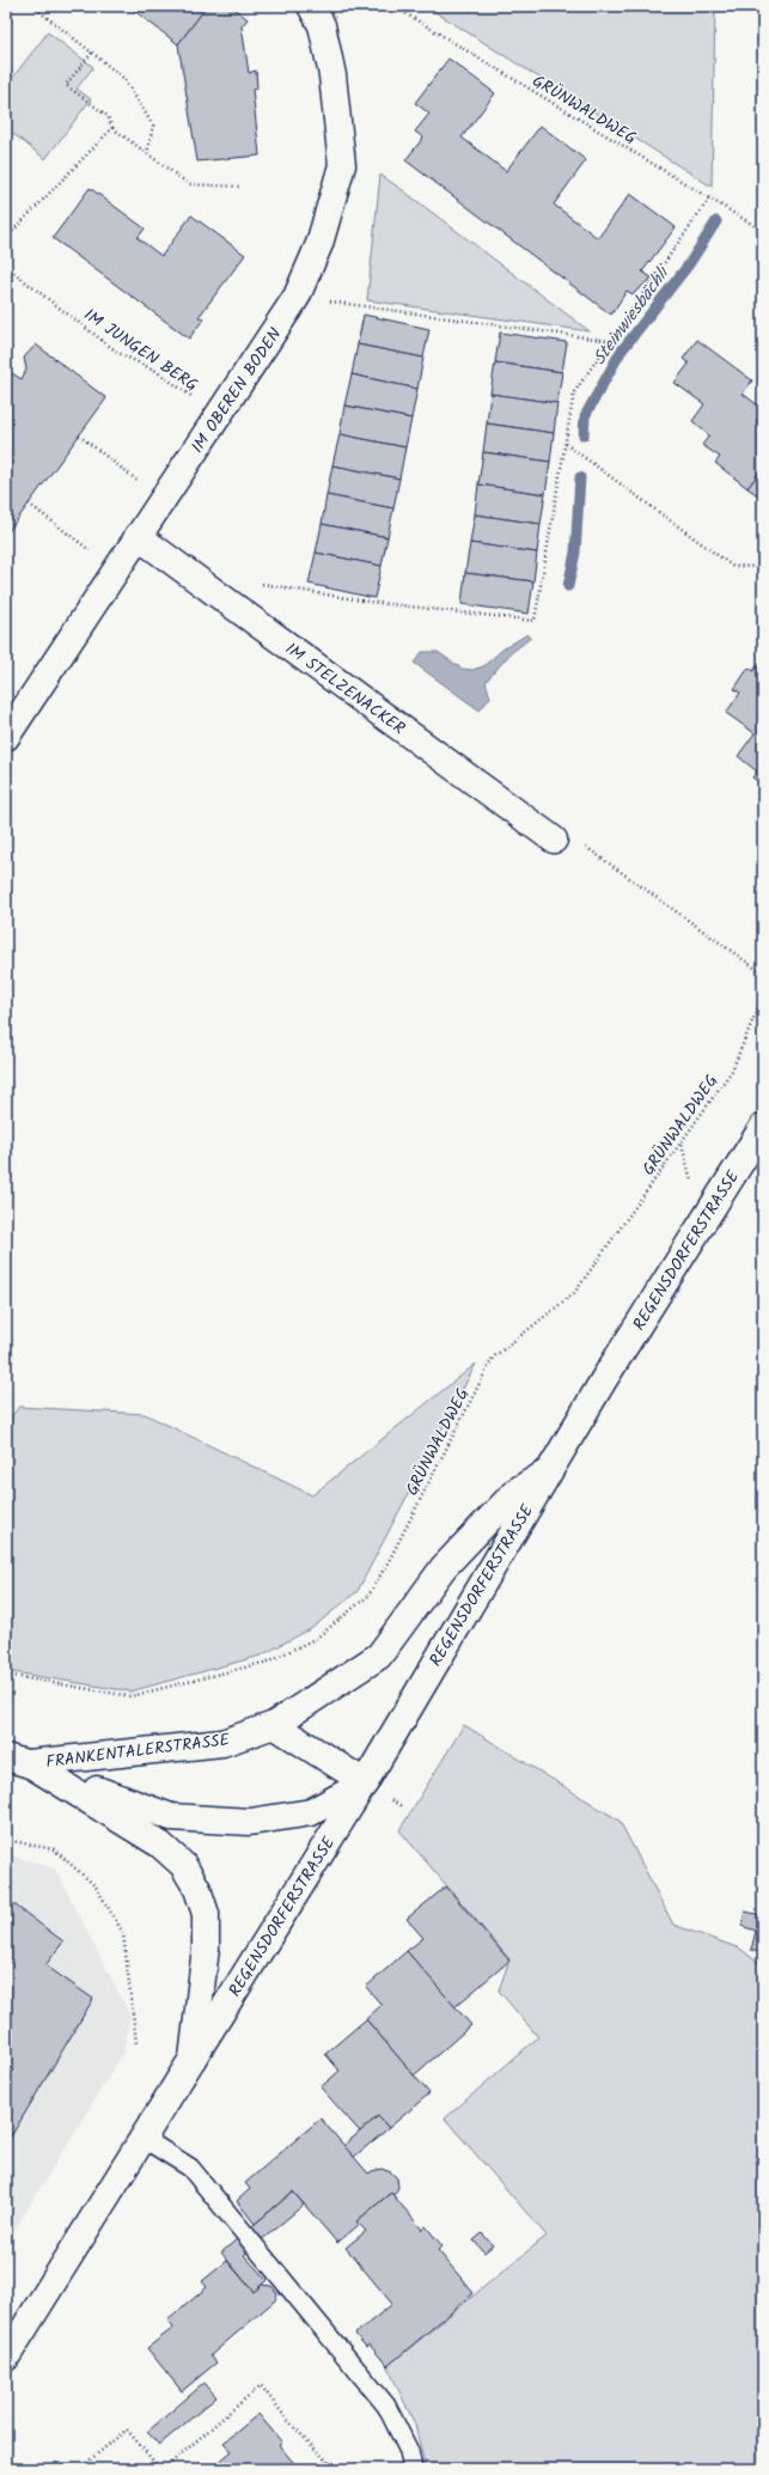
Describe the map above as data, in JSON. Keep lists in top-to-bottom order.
{
  "streets": {
    "main road": [
      "IM OBEREN BODEN",
      "IM STELZENACKER",
      "REGENSDORFERSTRASSE",
      "FRANKENTALERSTRASSE"
    ],
    "path": ["GRÜNWALDWEG", "IM JUNGEN BERG"]
  },
  "crossings": [
    ["IM JUNGEN BERG", "IM OBEREN BODEN"],
    ["IM OBEREN BODEN", "IM STELZENACKER"],
    ["REGENSDORFERSTRASSE", "FRANKENTALERSTRASSE"]
  ],
  "water": ["Steinwiesbächli"]
}
